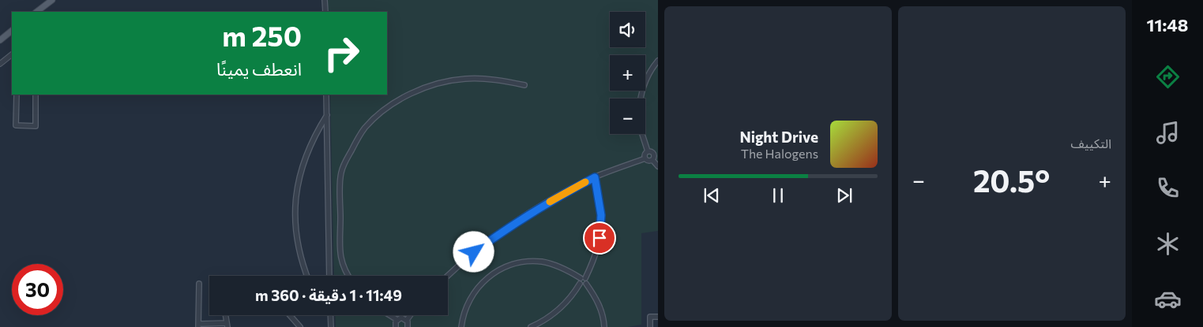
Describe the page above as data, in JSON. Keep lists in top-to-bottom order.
{
  "page": {
    "tabs": "11:48",
    "tile": "التكييف",
    "map_buttons": ["+", "−"],
    "turn": ["250 m", "انعطف يمينًا"],
    "song": ["Night Drive", "The Halogens"],
    "heat": ["−", "20.5°", "+"],
    "limit": "30",
    "trip": "11:49 · 1 دقيقة · 360 m"
  }
}
